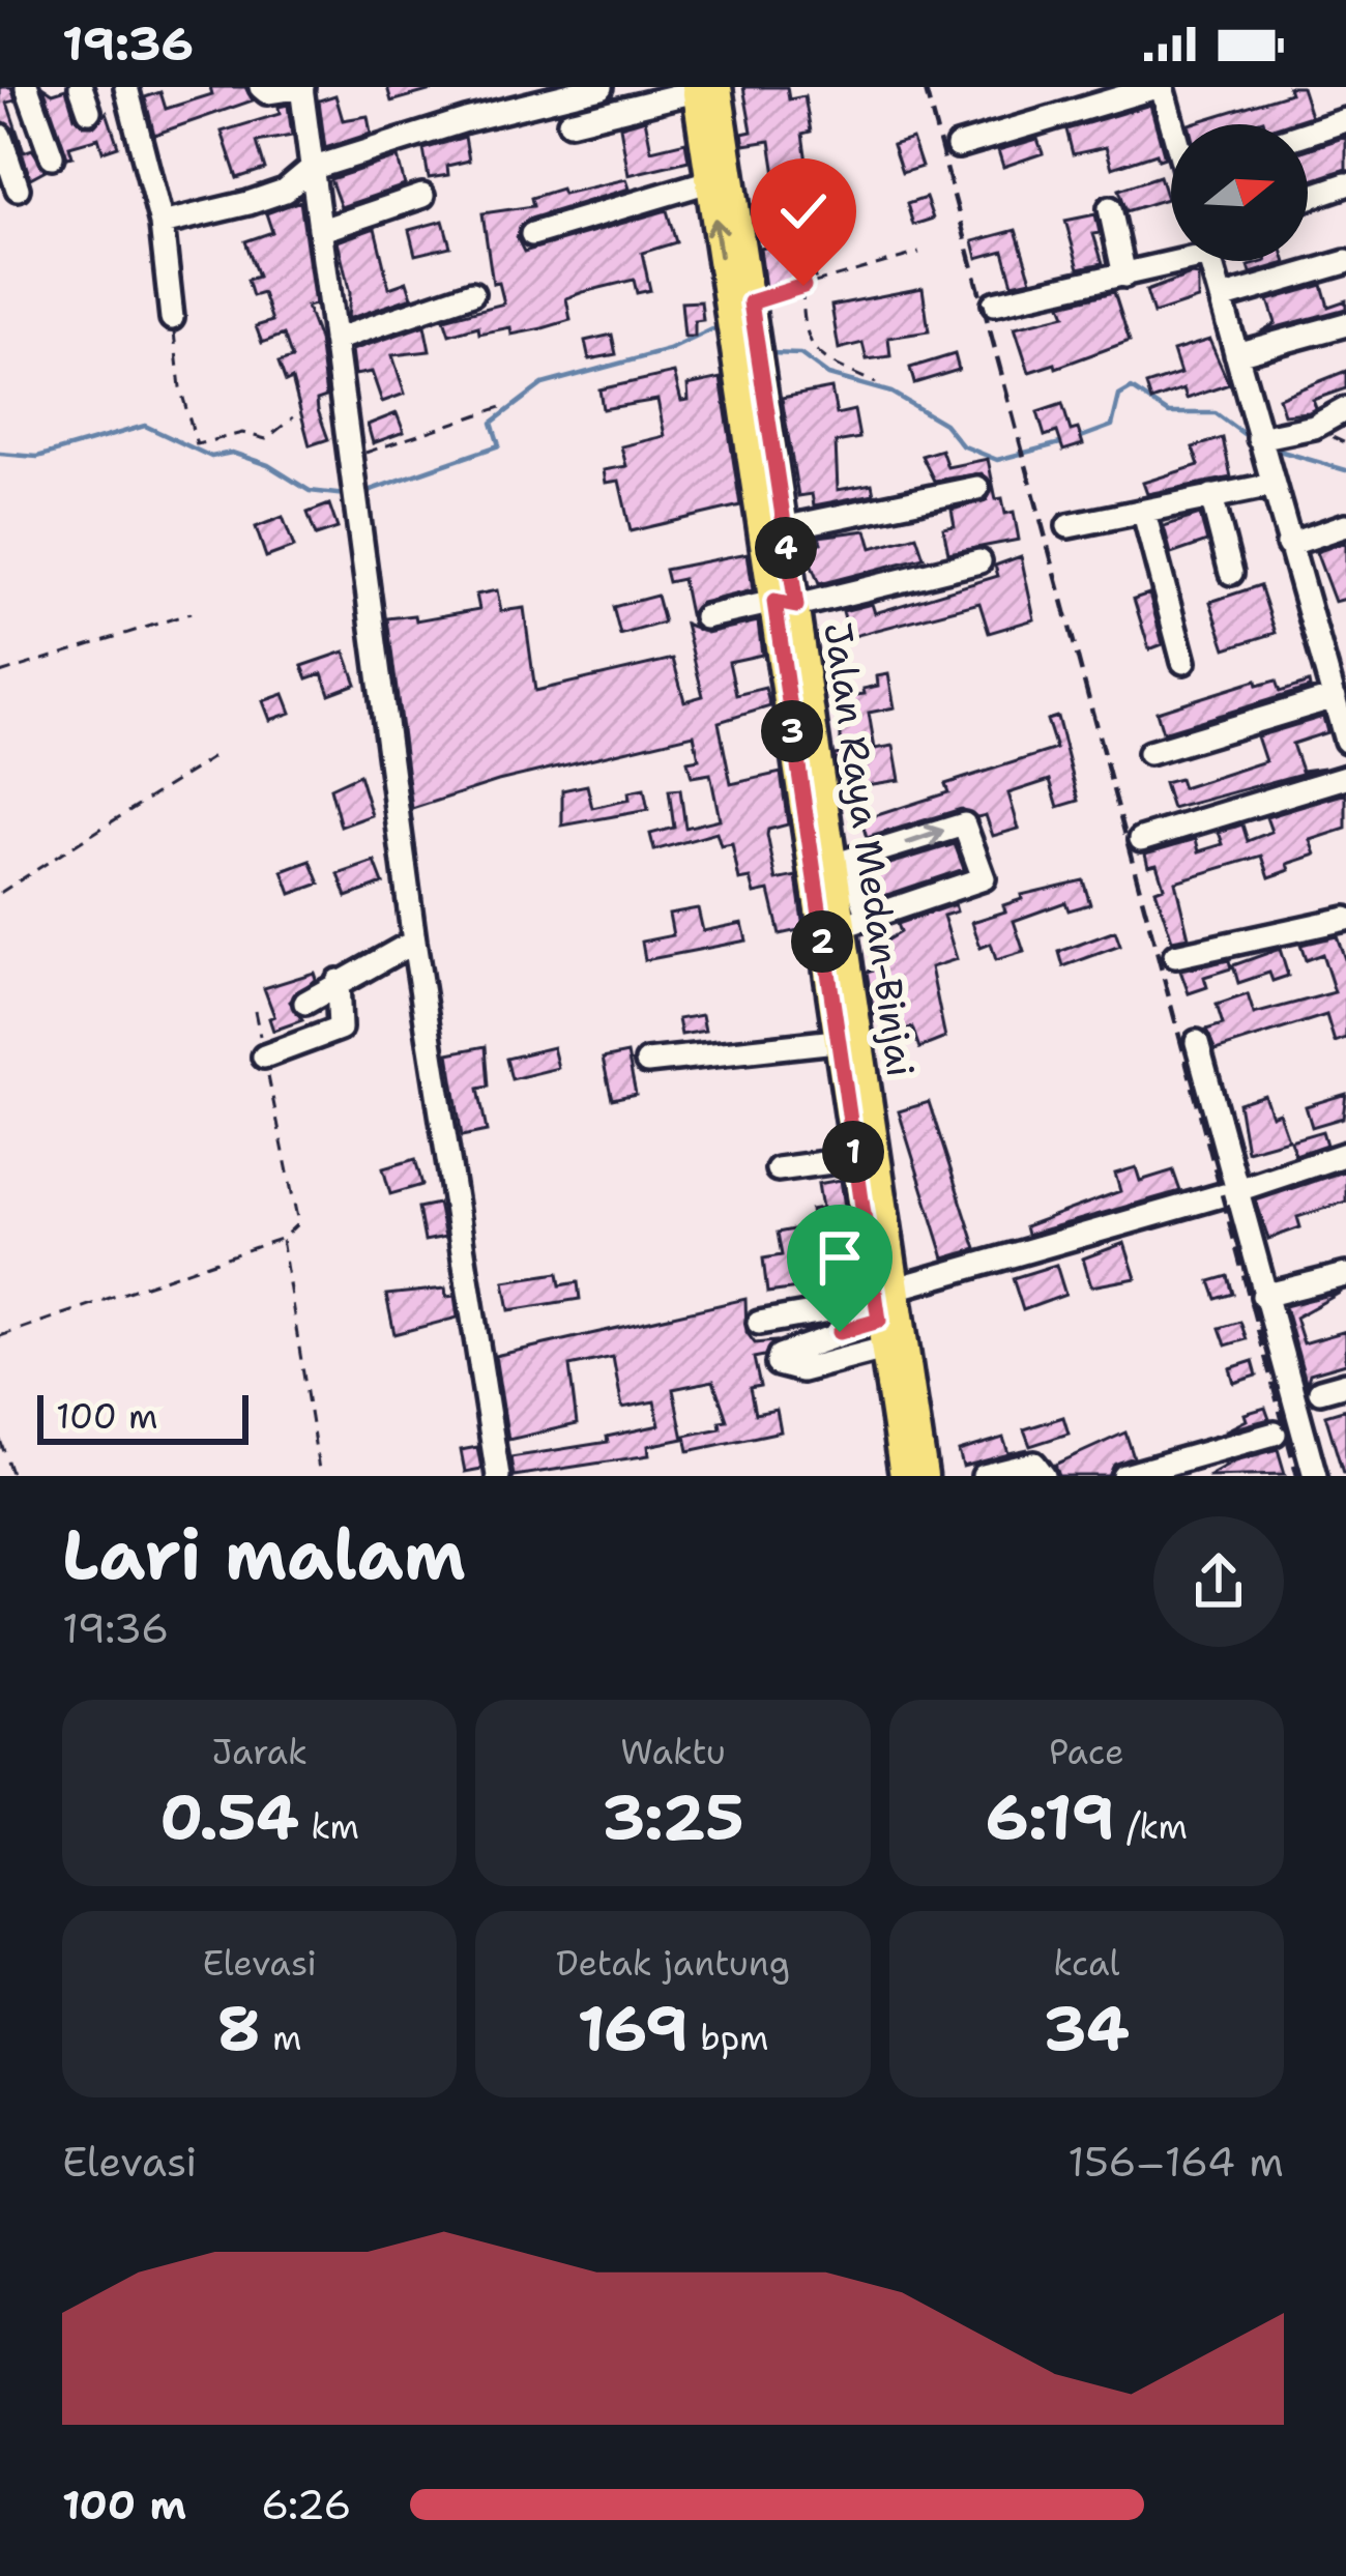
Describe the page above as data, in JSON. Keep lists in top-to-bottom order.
{
  "streets": {
    "main road": ["Jalan Raya Medan-Binjai"]
  },
  "scale_bar": "100 m",
  "north": "right",
  "page": {
    "status": "19:36",
    "pins": [
      "4",
      "3",
      "2",
      "1"
    ],
    "scale": "100 m",
    "heading": ["Lari malam", "19:36"],
    "stats": [
      ["Jarak", "0.54 km"],
      ["Waktu", "3:25"],
      ["Pace", "6:19 /km"],
      ["Elevasi", "8 m"],
      ["Detak jantung", "169 bpm"],
      ["kcal", "34"]
    ],
    "chart": ["Elevasi", "156–164 m"],
    "list": [
      {
        "name": "100 m",
        "note": "6:26"
      }
    ]
  }
}
